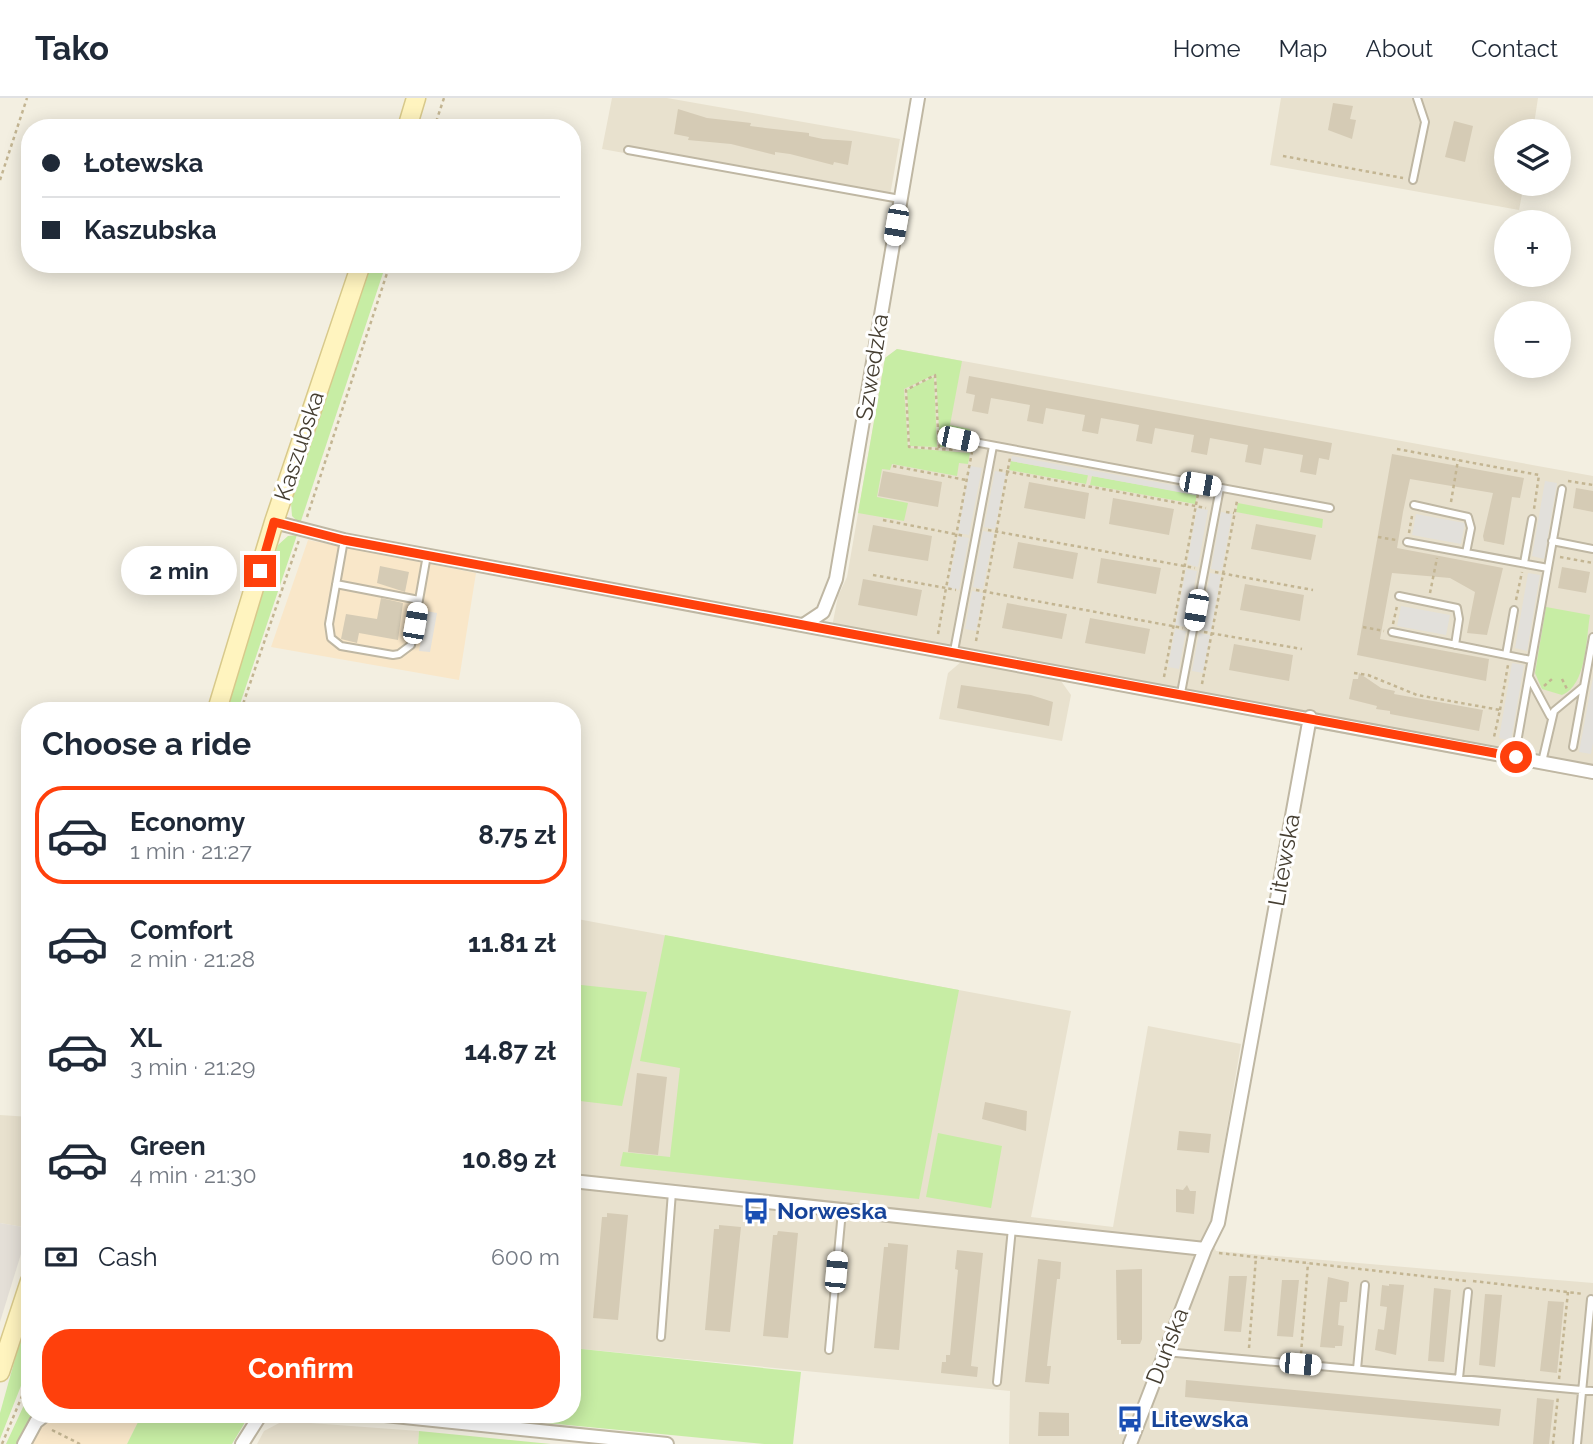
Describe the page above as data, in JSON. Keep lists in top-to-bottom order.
{
  "streets": {
    "main road": ["Kaszubska"],
    "street": ["Szwedzka", "Litewska", "Duńska"]
  },
  "crossings": [
    ["Litewska", "Duńska"]
  ],
  "places": {
    "bus stop": ["Norweska", "Litewska"]
  },
  "page": {
    "header": "Tako",
    "nav": [
      "Home",
      "Map",
      "About",
      "Contact"
    ],
    "map_buttons": ["+", "−"],
    "banner": ["Łotewska", "Kaszubska"],
    "bubble": "2 min",
    "heading": "Choose a ride",
    "list": [
      {
        "name": "Economy",
        "note": "1 min · 21:27",
        "value": "8.75 zł"
      },
      {
        "name": "Comfort",
        "note": "2 min · 21:28",
        "value": "11.81 zł"
      },
      {
        "name": "XL",
        "note": "3 min · 21:29",
        "value": "14.87 zł"
      },
      {
        "name": "Green",
        "note": "4 min · 21:30",
        "value": "10.89 zł"
      }
    ],
    "pay": ["Cash", "600 m"],
    "buttons": "Confirm"
  }
}
